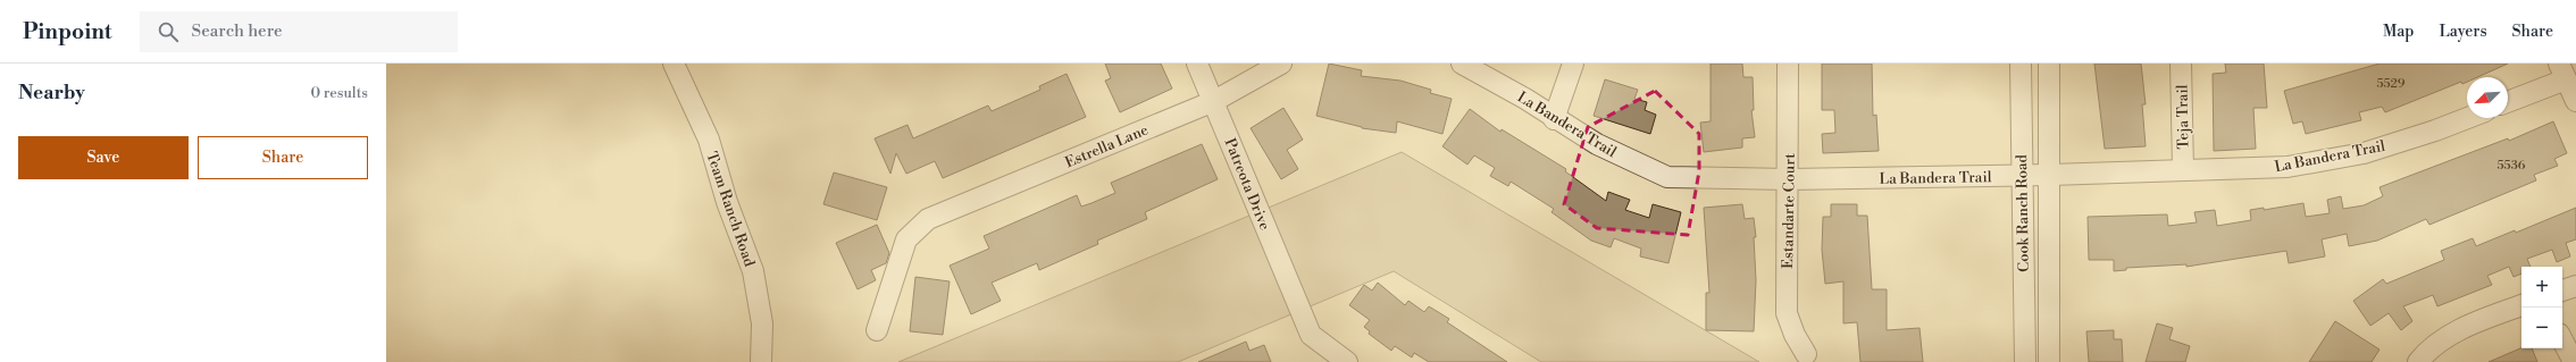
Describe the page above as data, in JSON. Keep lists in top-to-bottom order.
{
  "streets": {
    "street": [
      "Teja Trail",
      "La Bandera Trail",
      "Estrella Lane",
      "Patreota Drive",
      "Team Ranch Road",
      "Estandarte Court",
      "Cook Ranch Road"
    ]
  },
  "crossings": [
    ["Teja Trail", "La Bandera Trail"],
    ["La Bandera Trail", "Estandarte Court"],
    ["La Bandera Trail", "Cook Ranch Road"],
    ["Estrella Lane", "Patreota Drive"]
  ],
  "house_numbers": ["5529", "5536"],
  "north": "bottom left",
  "page": {
    "header": "Pinpoint",
    "search": "Search here",
    "nav": ["Map", "Layers", "Share"],
    "heading": ["Nearby", "0 results"],
    "buttons": ["Save", "Share"],
    "map_buttons": ["+", "−"]
  }
}
